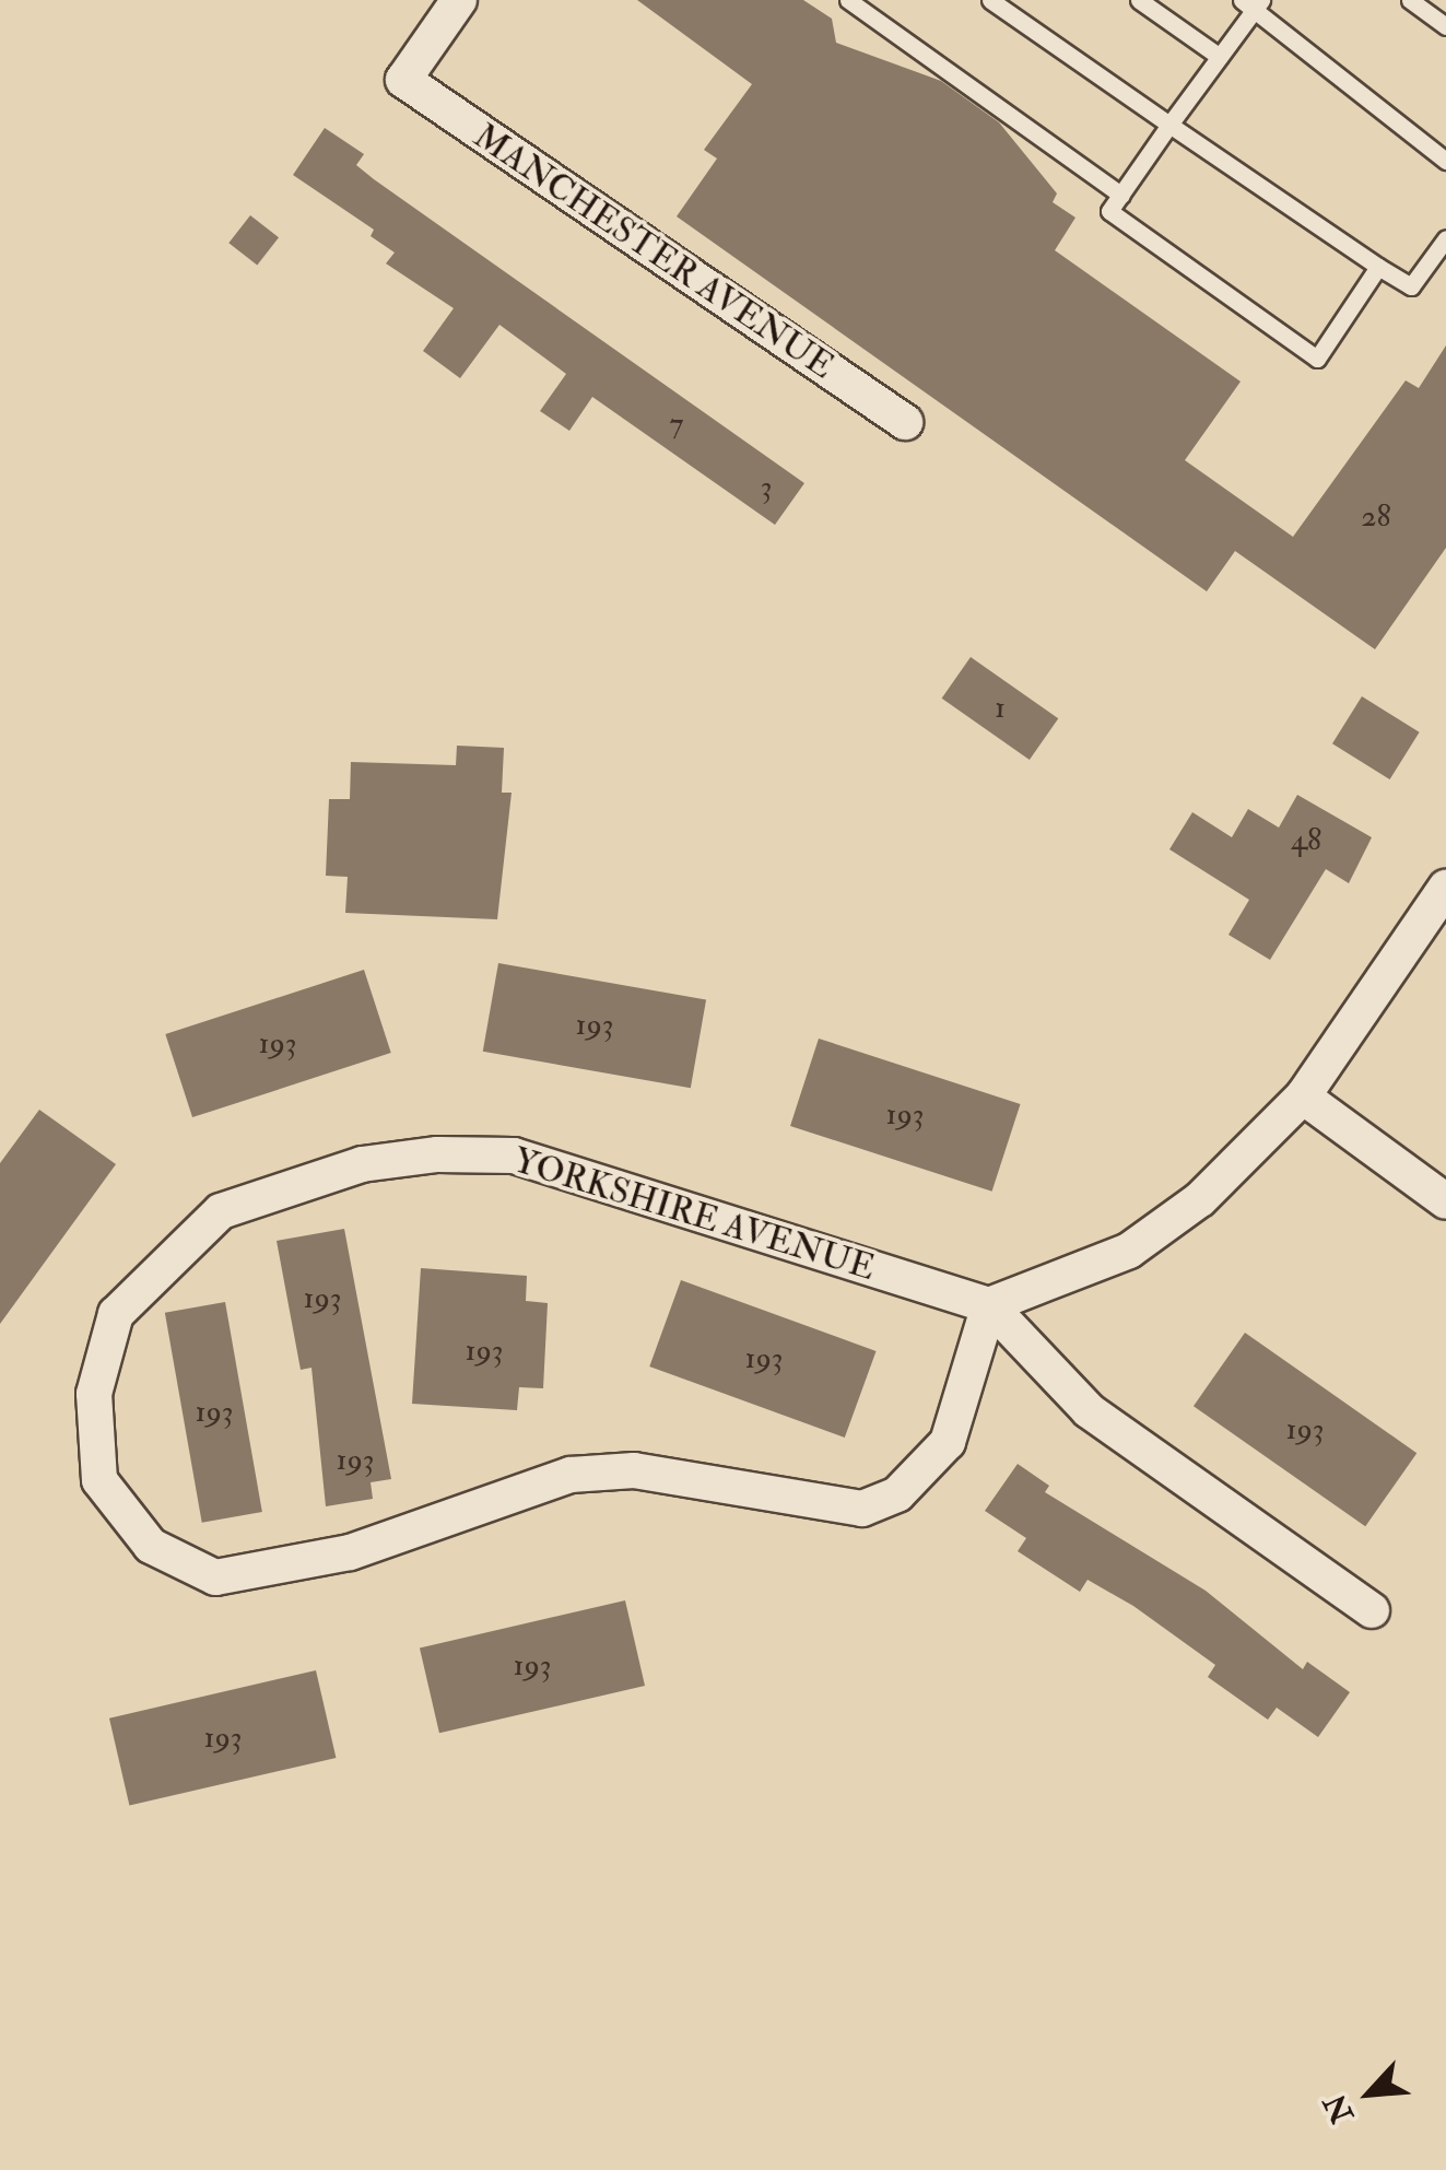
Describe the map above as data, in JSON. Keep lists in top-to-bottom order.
{
  "streets": {
    "street": ["MANCHESTER AVENUE", "YORKSHIRE AVENUE"]
  },
  "house_numbers": [
    "7",
    "3",
    "28",
    "1",
    "48",
    "193",
    "193",
    "193",
    "193",
    "193",
    "193",
    "193",
    "193",
    "193",
    "193",
    "193"
  ],
  "north": "bottom left"
}
